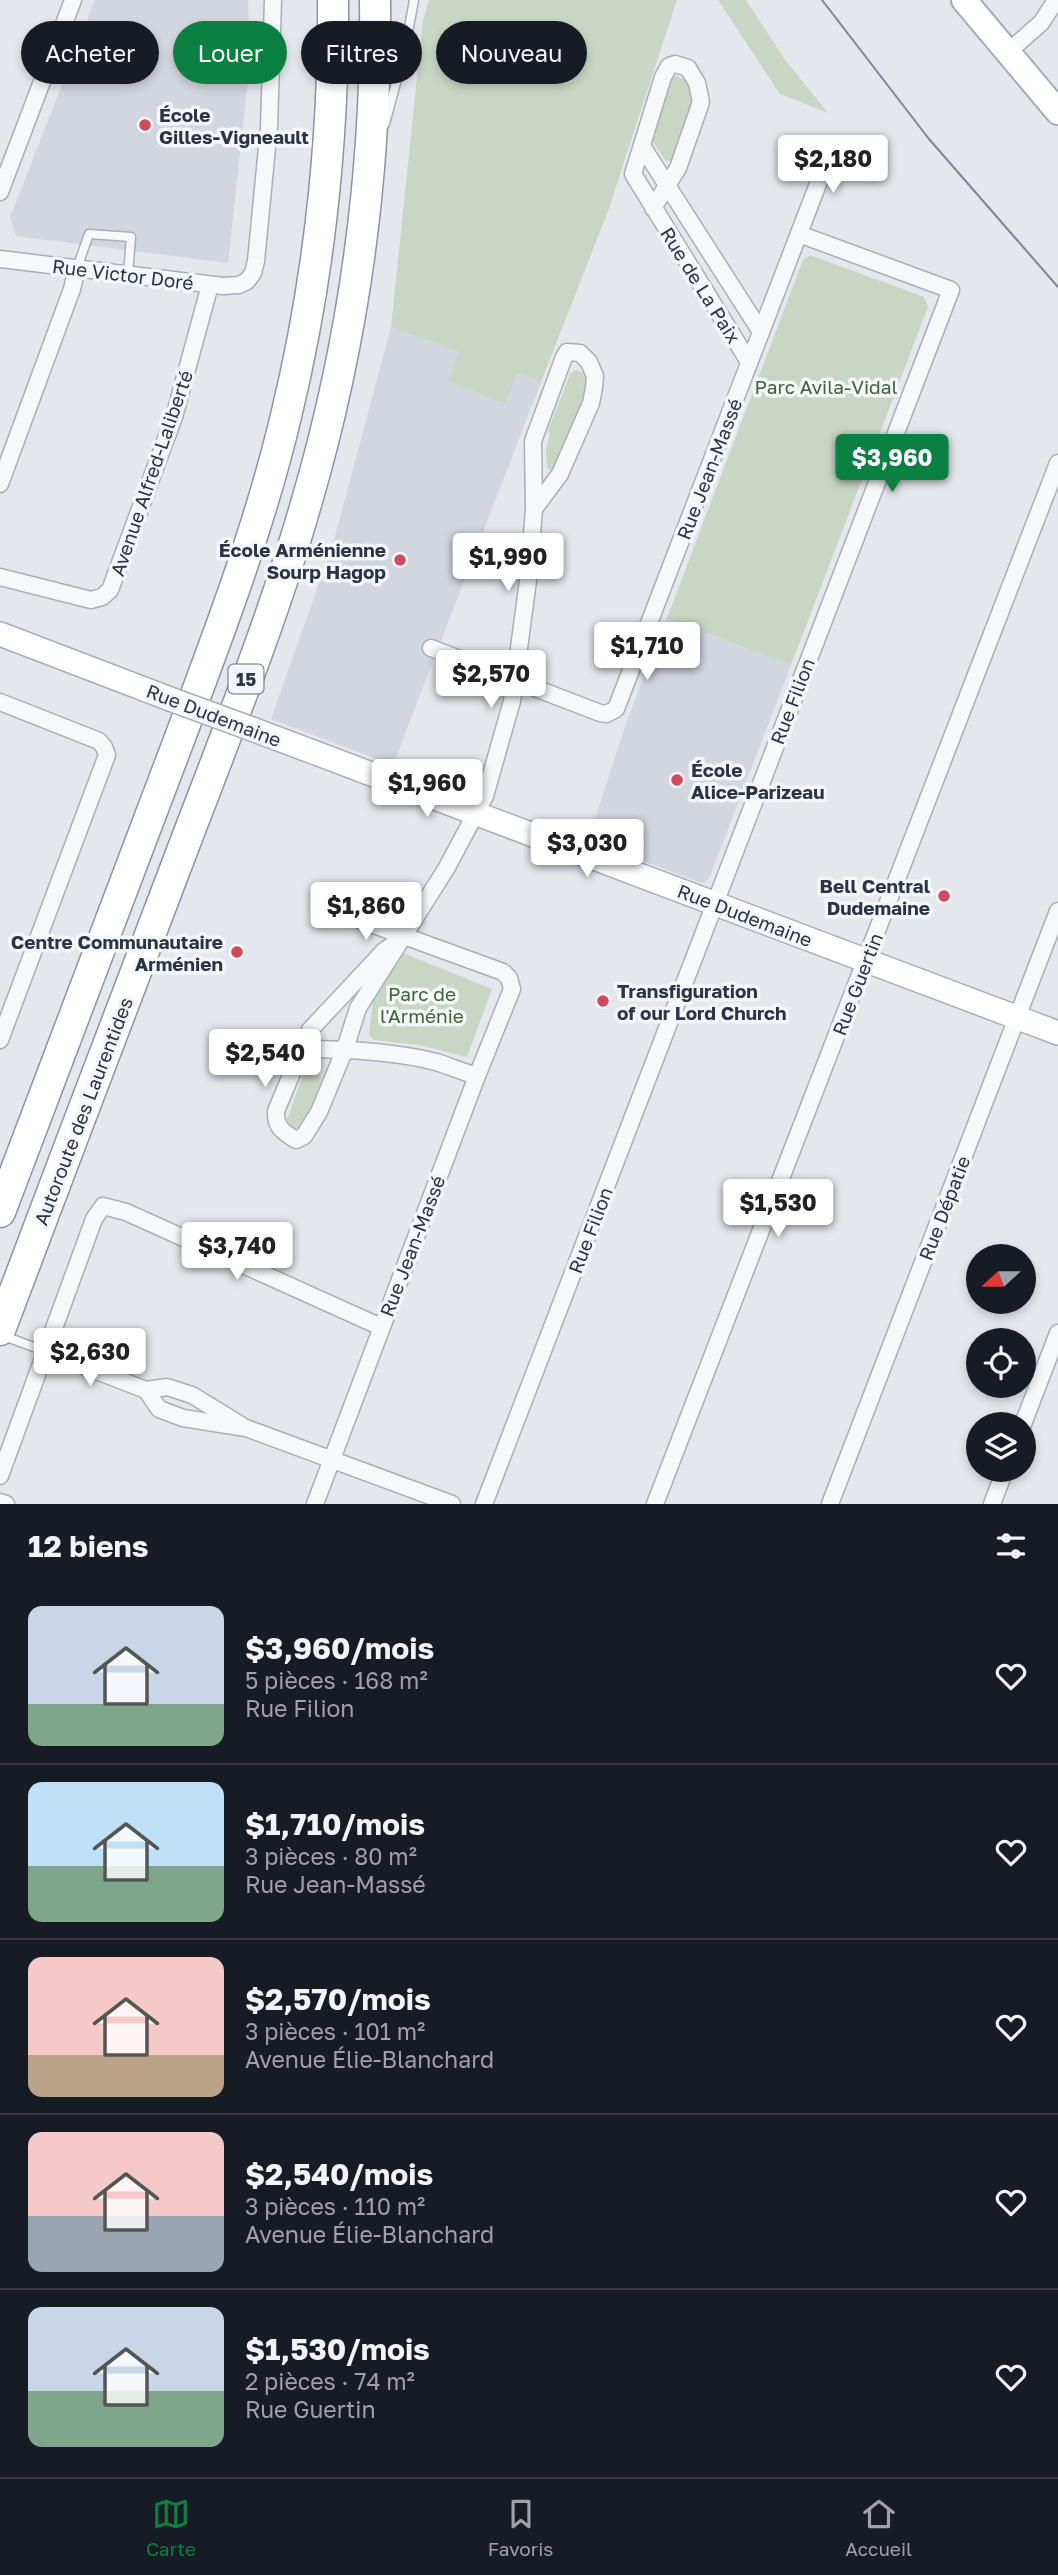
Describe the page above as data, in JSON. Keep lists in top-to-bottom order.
{
  "streets": {
    "highway": ["15", "Autoroute des Laurentides"],
    "street": [
      "Rue Victor Doré",
      "Rue de La Paix",
      "Rue Jean-Massé",
      "Avenue Alfred-Laliberté",
      "Rue Filion",
      "Rue Dudemaine",
      "Rue Guertin",
      "Rue Dépatie"
    ]
  },
  "crossings": [
    ["Rue Victor Doré", "Avenue Alfred-Laliberté"],
    ["Rue de La Paix", "Rue Jean-Massé"],
    ["Rue Jean-Massé", "Rue Filion"],
    ["Rue Filion", "Rue Dudemaine"],
    ["Rue Dudemaine", "Rue Guertin"],
    ["Rue Dudemaine", "Rue Dépatie"]
  ],
  "parks": ["Parc Avila-Vidal", "Parc de l'Arménie"],
  "places": [
    "École Gilles-Vigneault",
    "École Arménienne Sourp Hagop",
    "École Alice-Parizeau",
    "Bell Central Dudemaine",
    "Centre Communautaire Arménien",
    "Transfiguration of our Lord Church"
  ],
  "north": "left",
  "page": {
    "chip": [
      "Acheter",
      "Louer",
      "Filtres",
      "Nouveau"
    ],
    "price": [
      "$2,180",
      "$3,960",
      "$1,990",
      "$1,710",
      "$2,570",
      "$1,960",
      "$3,030",
      "$1,860",
      "$2,540",
      "$1,530",
      "$3,740",
      "$2,630"
    ],
    "heading": "12 biens",
    "list": [
      {
        "name": "$3,960/mois",
        "note": "5 pièces · 168 m² · Rue Filion"
      },
      {
        "name": "$1,710/mois",
        "note": "3 pièces · 80 m² · Rue Jean-Massé"
      },
      {
        "name": "$2,570/mois",
        "note": "3 pièces · 101 m² · Avenue Élie-Blanchard"
      },
      {
        "name": "$2,540/mois",
        "note": "3 pièces · 110 m² · Avenue Élie-Blanchard"
      },
      {
        "name": "$1,530/mois",
        "note": "2 pièces · 74 m² · Rue Guertin"
      }
    ],
    "tabs": ["Carte", "Favoris", "Accueil"]
  }
}
